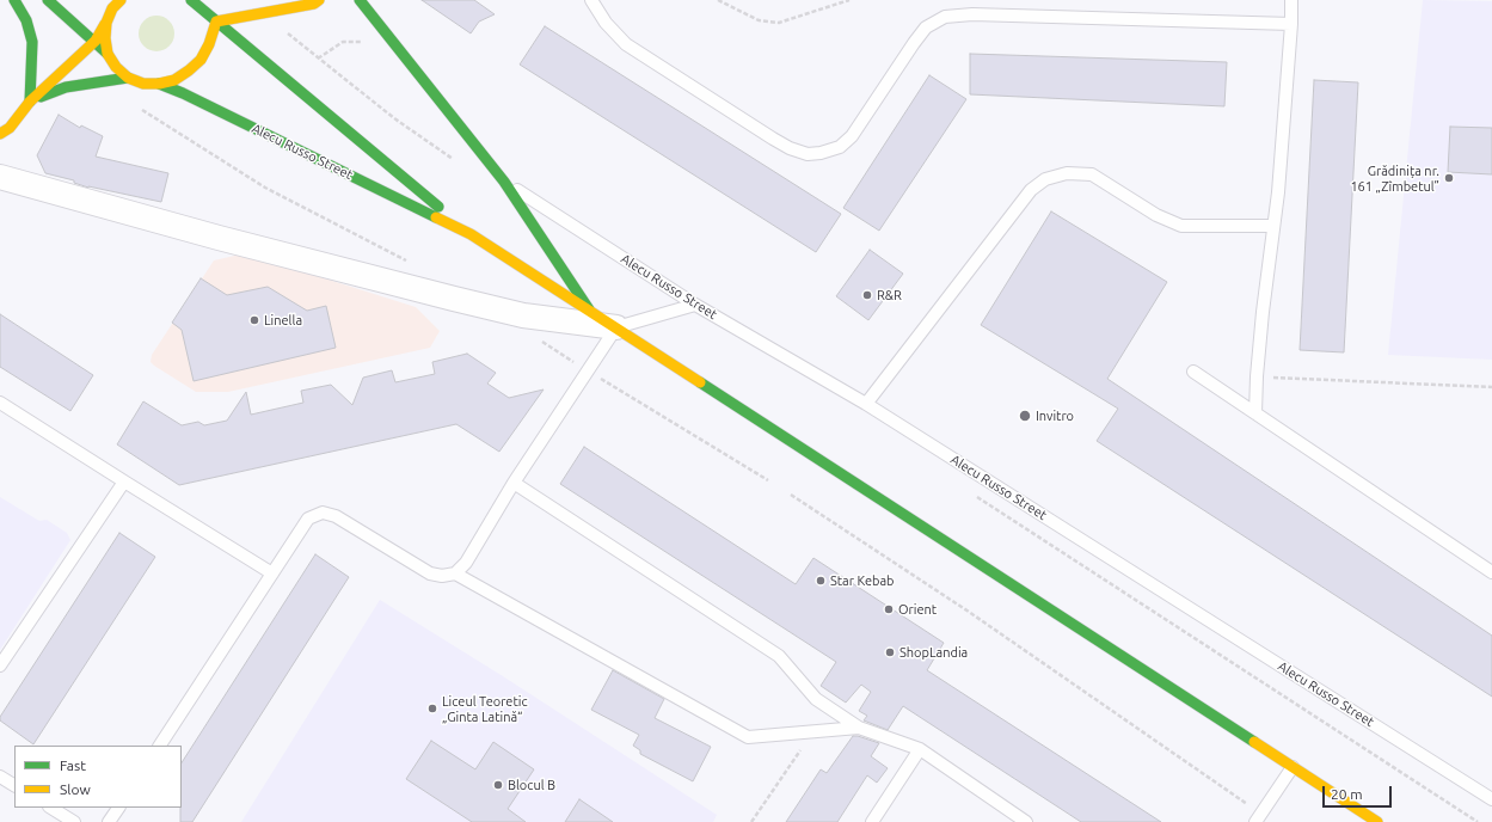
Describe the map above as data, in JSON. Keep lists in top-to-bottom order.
{
  "streets": {
    "main road": ["Alecu Russo Street"]
  },
  "places": [
    "Grădinița nr. 161 „Zîmbetul”",
    "R&R",
    "Linella",
    "Invitro",
    "Star Kebab",
    "Orient",
    "ShopLandia",
    "Liceul Teoretic „Ginta Latină“",
    "Blocul B"
  ],
  "legend": ["Fast", "Slow"],
  "scale_bar": "20 m"
}
